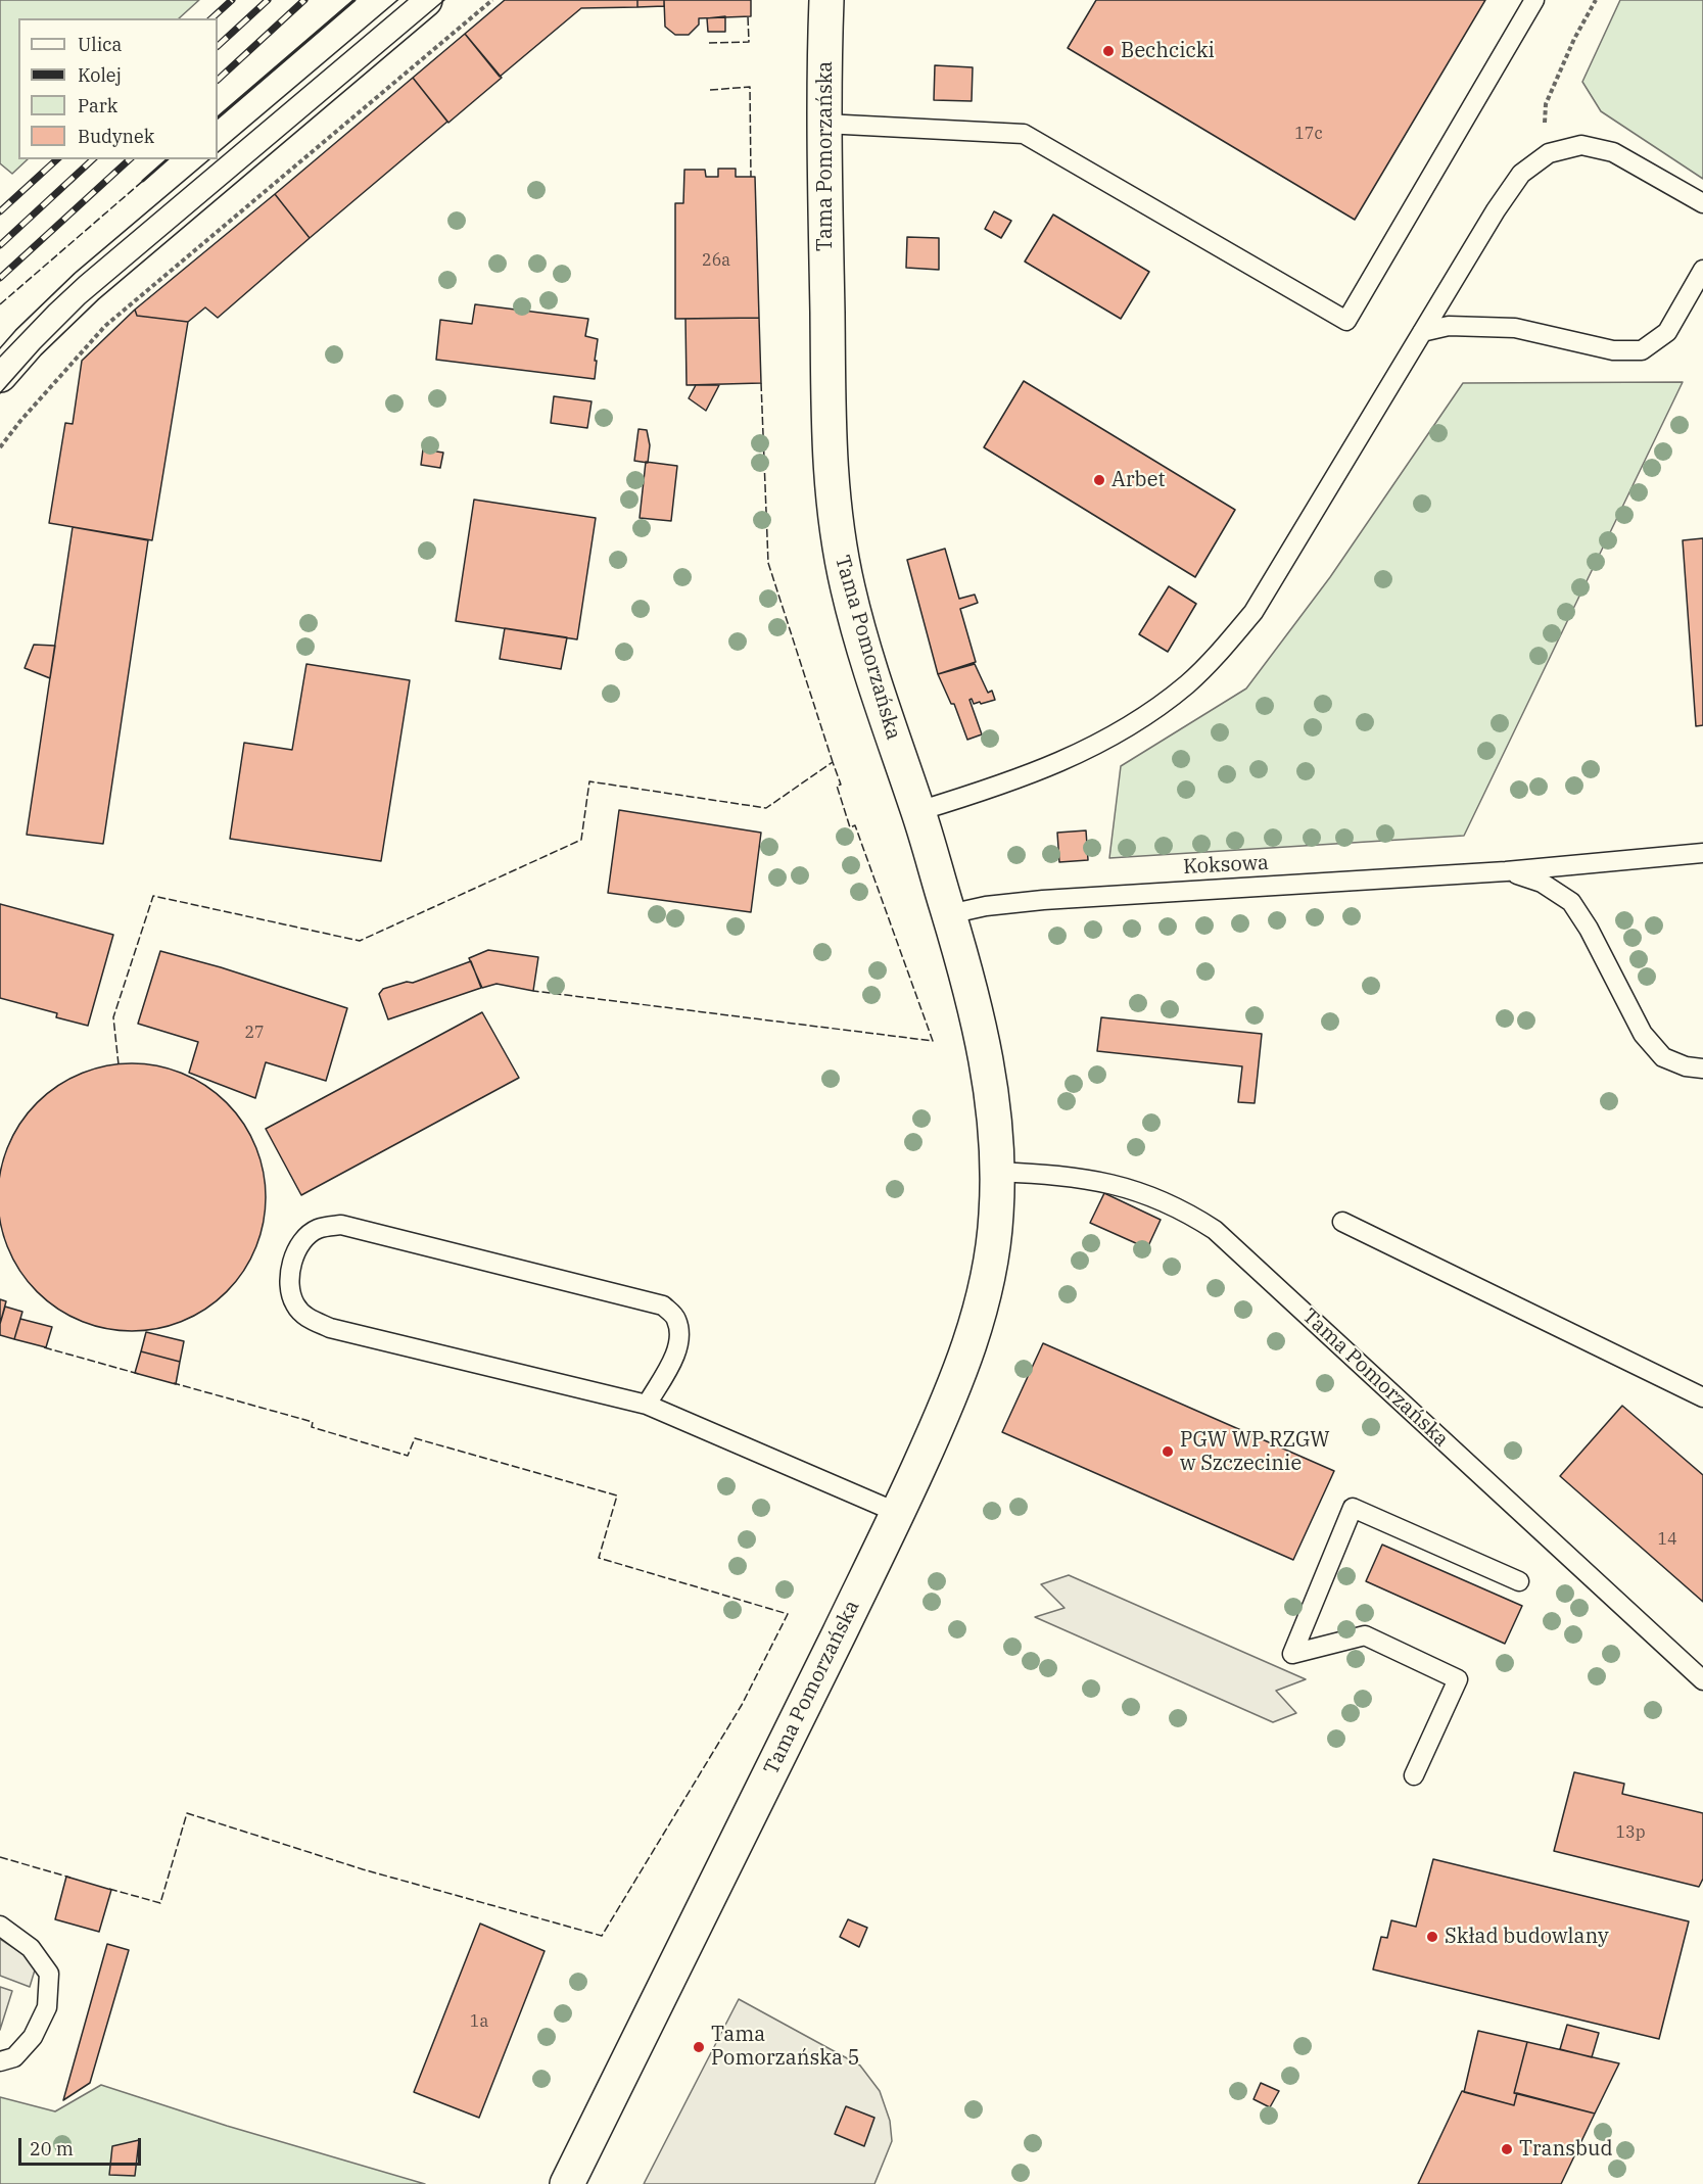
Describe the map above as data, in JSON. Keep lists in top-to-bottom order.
{
  "streets": {
    "street": ["Tama Pomorzańska"],
    "lane": ["Koksowa"]
  },
  "crossings": [
    ["Tama Pomorzańska", "Koksowa"]
  ],
  "places": [
    "Bechcicki",
    "Arbet",
    "PGW WP RZGW w Szczecinie",
    "Skład budowlany",
    "Tama Pomorzańska 5",
    "Transbud"
  ],
  "house_numbers": [
    "17c",
    "26a",
    "27",
    "14",
    "13p",
    "1a"
  ],
  "legend": [
    "Ulica",
    "Kolej",
    "Park",
    "Budynek"
  ],
  "scale_bar": "20 m"
}
